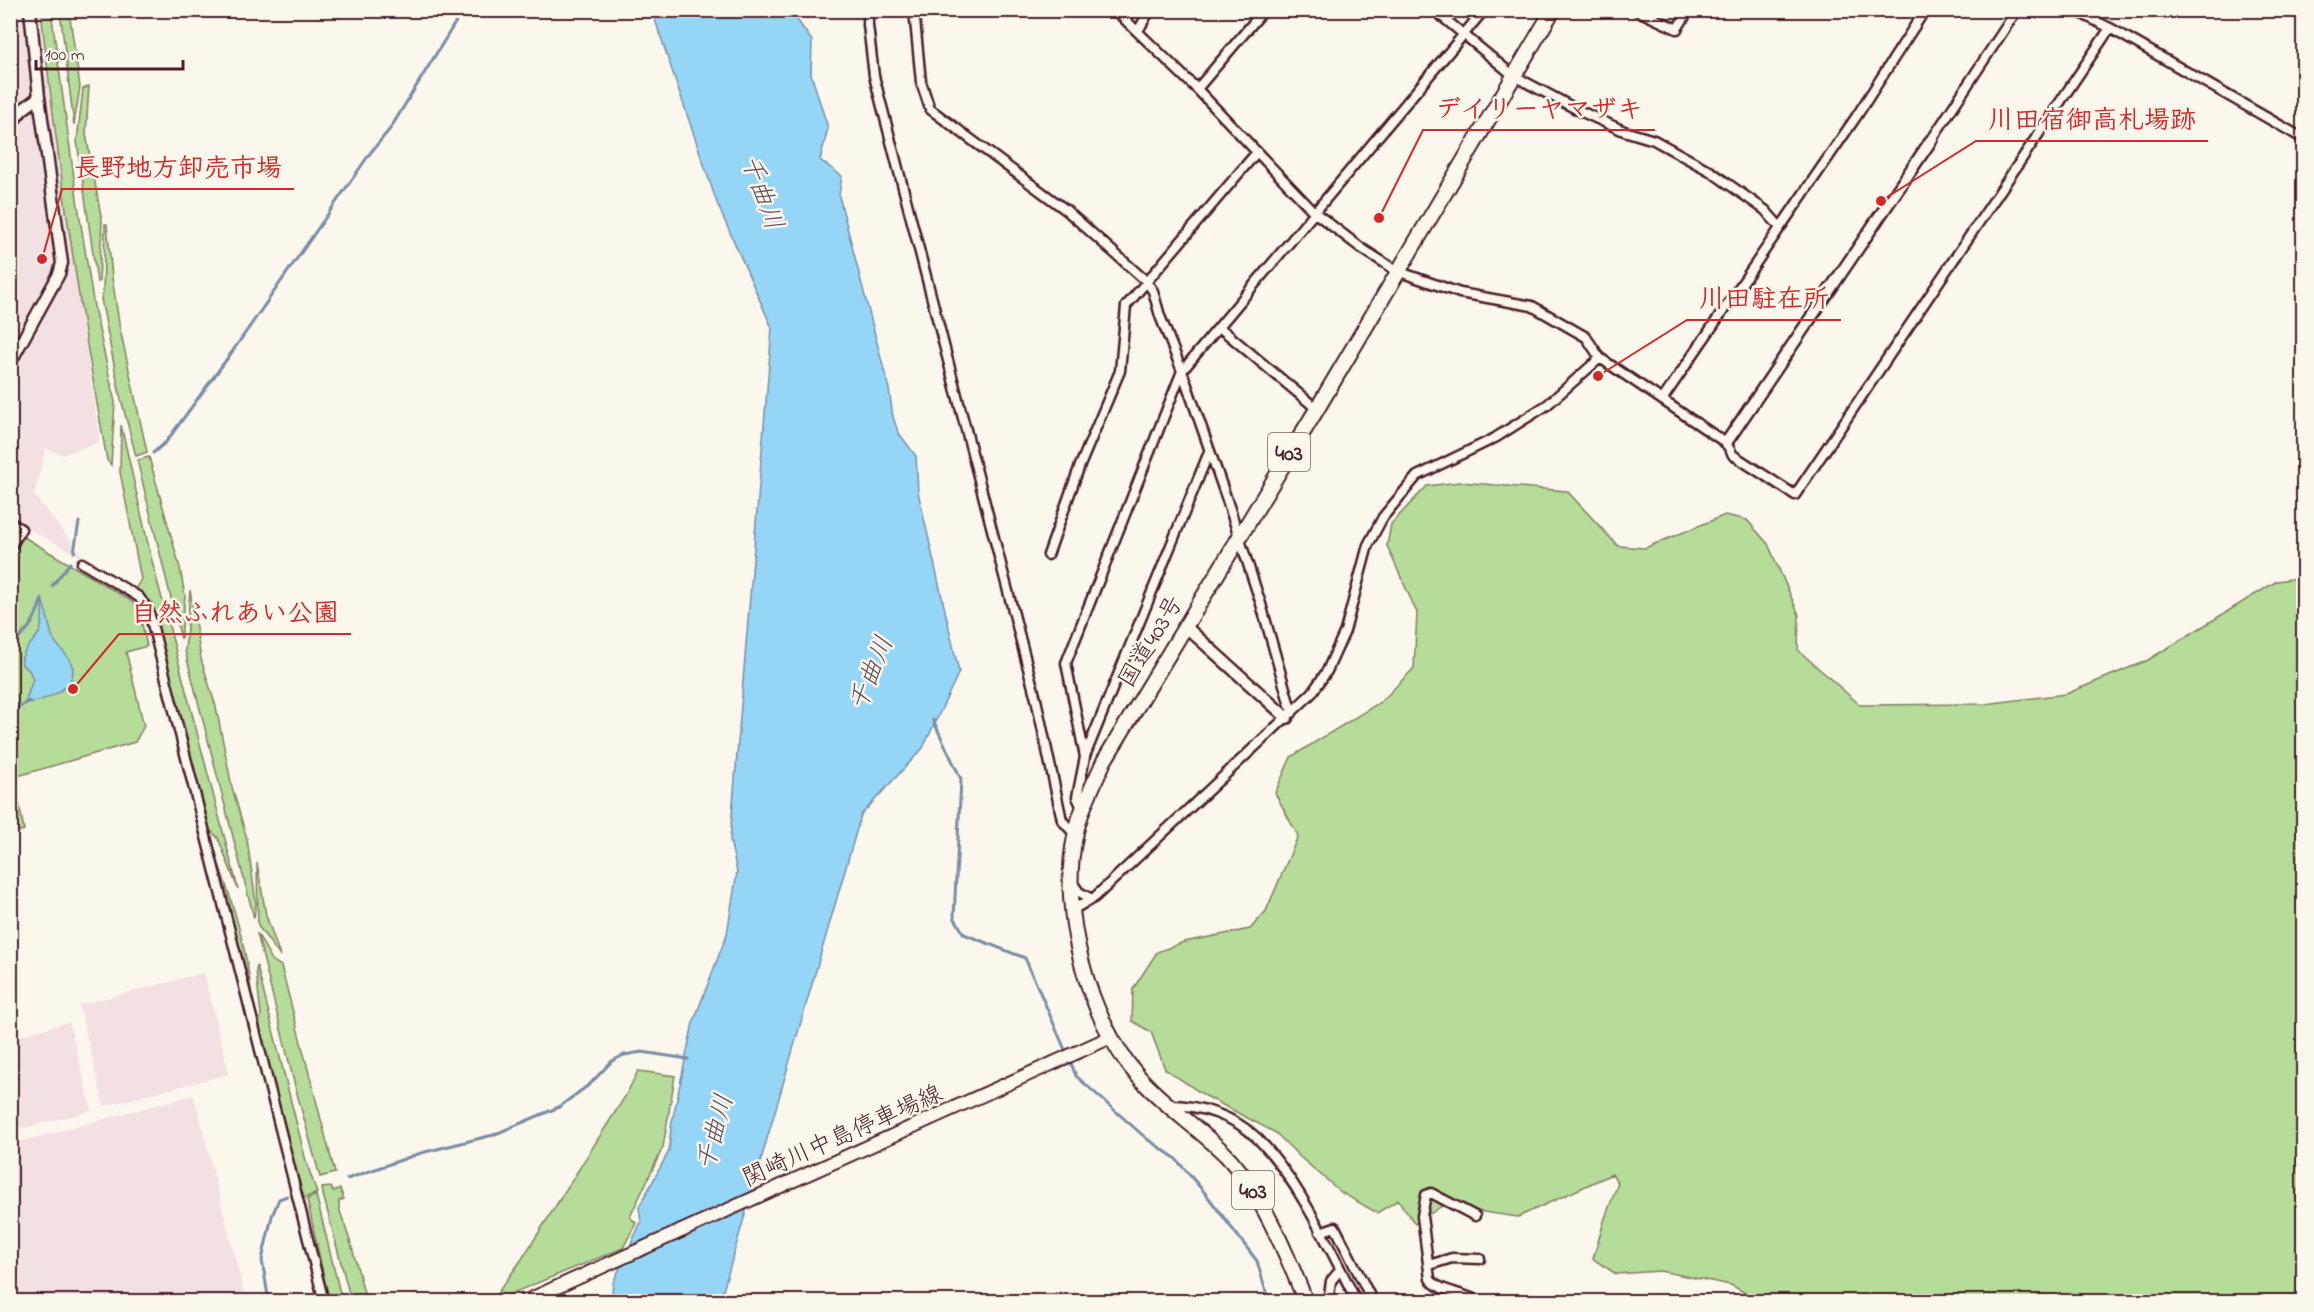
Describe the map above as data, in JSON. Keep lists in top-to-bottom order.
{
  "streets": {
    "highway": ["403", "国道403号"],
    "main road": ["関崎川中島停車場線"]
  },
  "crossings": [
    ["国道403号", "関崎川中島停車場線"]
  ],
  "water": ["千曲川"],
  "places": [
    "川田宿御高札場跡",
    "デイリーヤマザキ",
    "長野地方卸売市場",
    "川田駐在所",
    "自然ふれあい公園"
  ],
  "scale_bar": "100 m"
}
